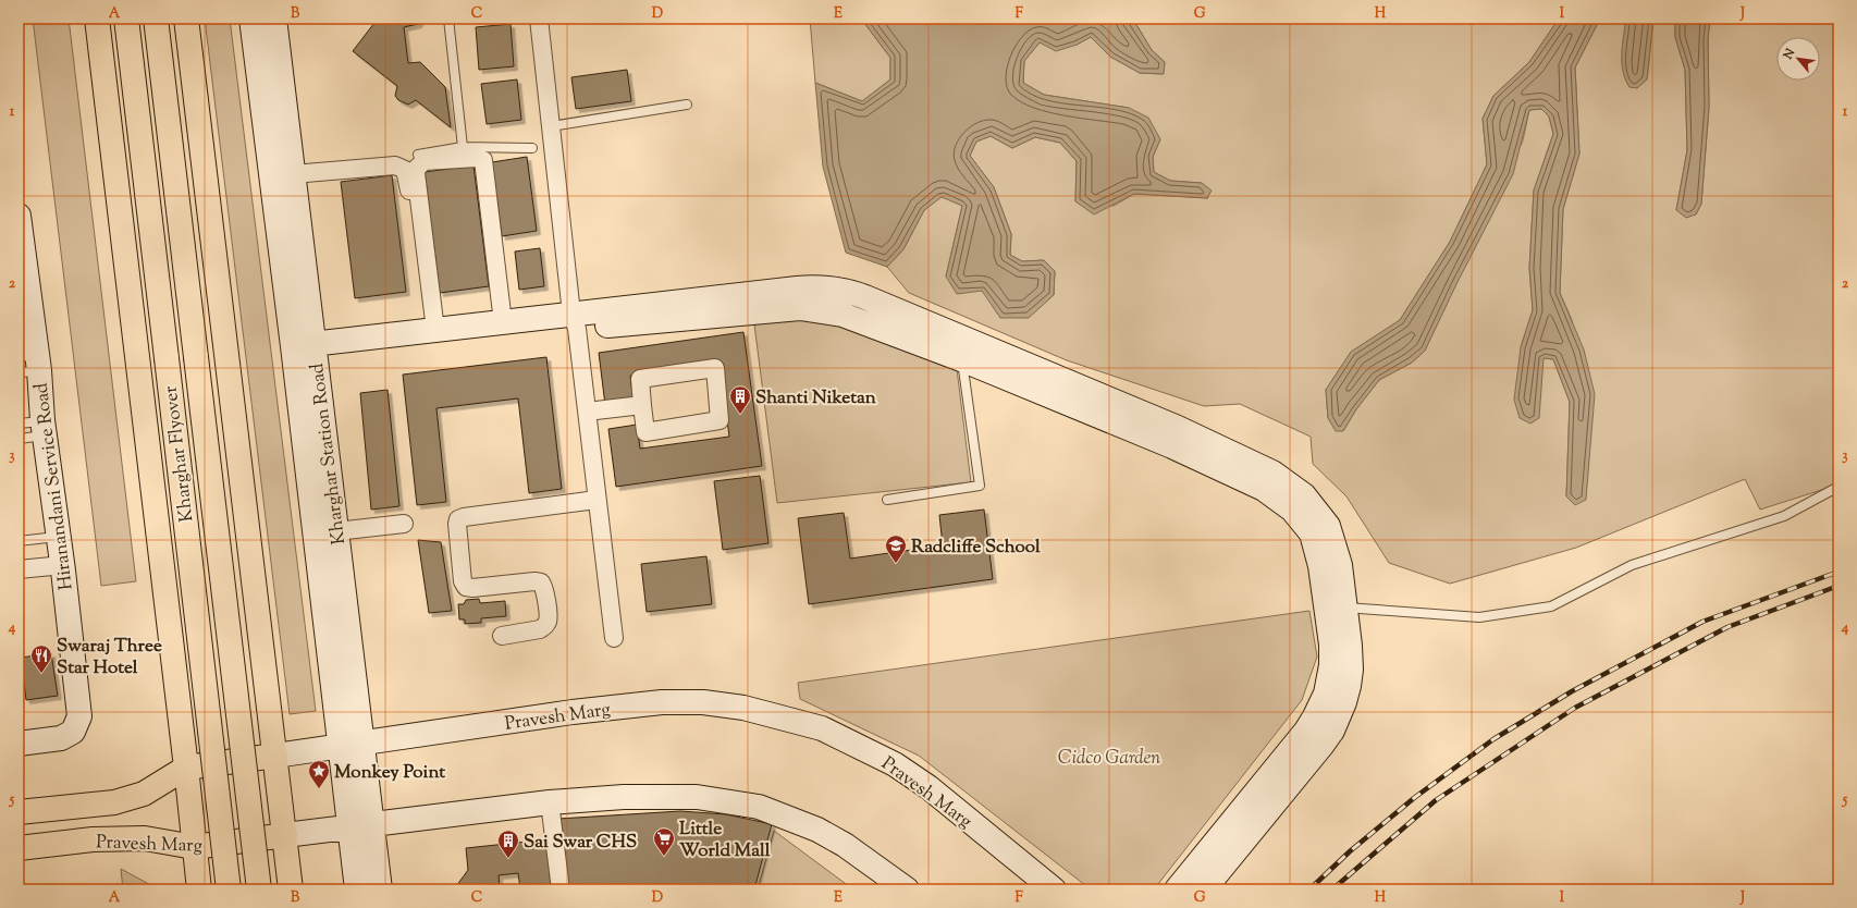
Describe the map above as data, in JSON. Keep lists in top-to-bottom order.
{
  "streets": {
    "main road": ["Kharghar Flyover", "Pravesh Marg"],
    "street": ["Kharghar Station Road", "Hiranandani Service Road"]
  },
  "crossings": [
    ["Kharghar Station Road", "Pravesh Marg"]
  ],
  "parks": ["Cidco Garden"],
  "places": {
    "building": ["Shanti Niketan", "Sai Swar CHS"],
    "school or university": ["Radcliffe School"],
    "restaurant": ["Swaraj Three Star Hotel"],
    "place": ["Monkey Point"],
    "supermarket": ["Little World Mall"]
  },
  "north": "top left",
  "grid": {
    "columns": [
      "A",
      "B",
      "C",
      "D",
      "E",
      "F",
      "G",
      "H",
      "I",
      "J"
    ],
    "rows": [
      "1",
      "2",
      "3",
      "4",
      "5"
    ]
  }
}
